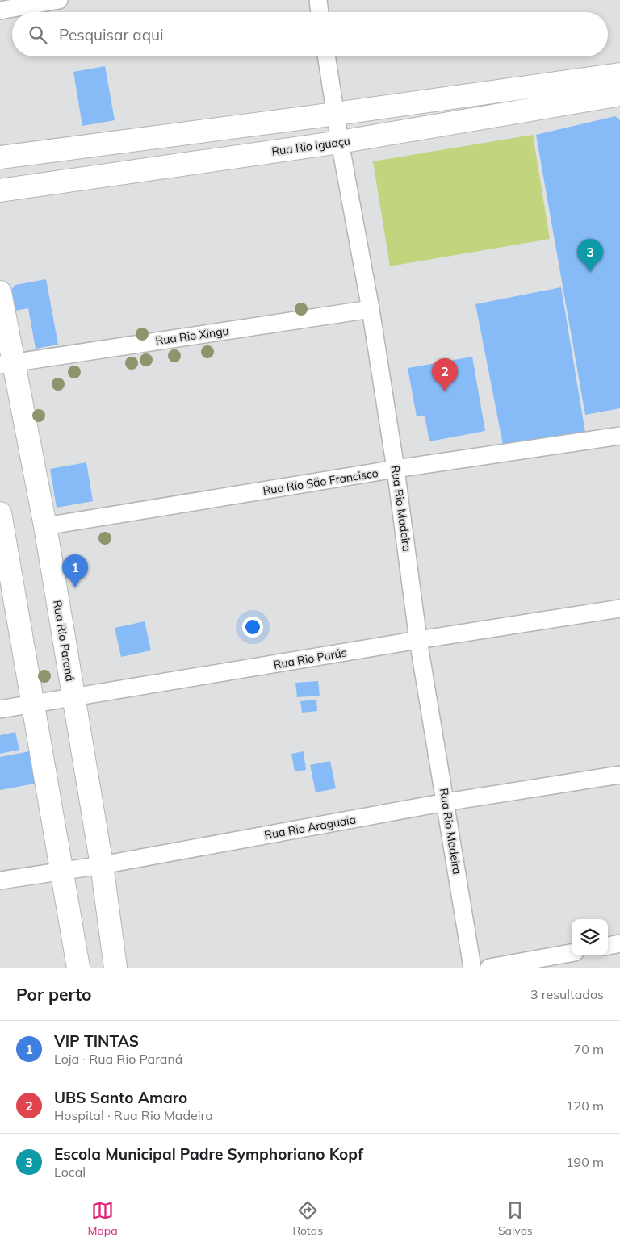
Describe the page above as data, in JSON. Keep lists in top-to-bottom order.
{
  "streets": {
    "street": [
      "Rua Rio Iguaçu",
      "Rua Rio Xingu",
      "Rua Rio São Francisco",
      "Rua Rio Madeira",
      "Rua Rio Paraná",
      "Rua Rio Purús",
      "Rua Rio Araguaia"
    ]
  },
  "crossings": [
    ["Rua Rio Iguaçu", "Rua Rio Madeira"],
    ["Rua Rio Xingu", "Rua Rio Madeira"],
    ["Rua Rio Xingu", "Rua Rio Paraná"],
    ["Rua Rio São Francisco", "Rua Rio Madeira"],
    ["Rua Rio São Francisco", "Rua Rio Paraná"],
    ["Rua Rio Madeira", "Rua Rio Purús"],
    ["Rua Rio Madeira", "Rua Rio Araguaia"],
    ["Rua Rio Paraná", "Rua Rio Purús"],
    ["Rua Rio Paraná", "Rua Rio Araguaia"]
  ],
  "page": {
    "search": "Pesquisar aqui",
    "pins": ["3", "2", "1"],
    "heading": ["Por perto", "3 resultados"],
    "list": [
      {
        "mark": "1",
        "name": "VIP TINTAS",
        "note": "Loja · Rua Rio Paraná",
        "value": "70 m"
      },
      {
        "mark": "2",
        "name": "UBS Santo Amaro",
        "note": "Hospital · Rua Rio Madeira",
        "value": "120 m"
      },
      {
        "mark": "3",
        "name": "Escola Municipal Padre Symphoriano Kopf",
        "note": "Local",
        "value": "190 m"
      }
    ],
    "nav": ["Mapa", "Rotas", "Salvos"]
  }
}
